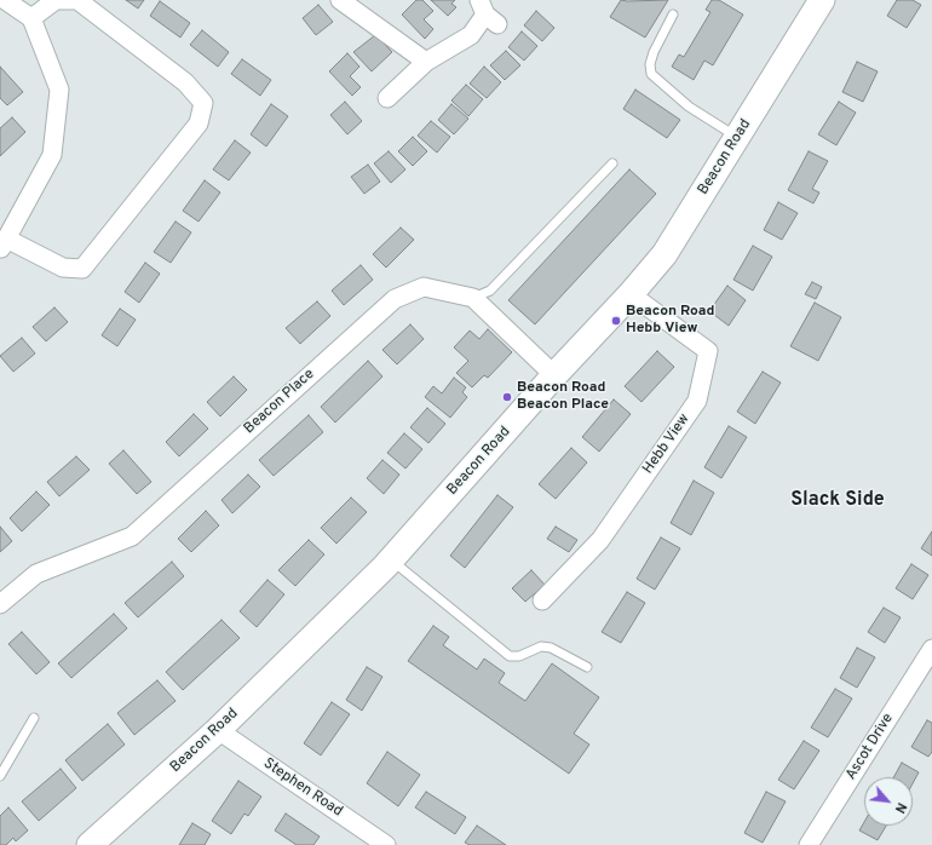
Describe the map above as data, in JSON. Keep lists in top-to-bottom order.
{
  "streets": {
    "main road": ["Beacon Road"],
    "street": [
      "Beacon Place",
      "Hebb View",
      "Ascot Drive",
      "Stephen Road"
    ]
  },
  "crossings": [
    ["Beacon Road", "Hebb View"],
    ["Beacon Road", "Stephen Road"]
  ],
  "districts": ["Slack Side"],
  "places": ["Beacon Road Hebb View", "Beacon Road Beacon Place"],
  "north": "bottom right"
}
